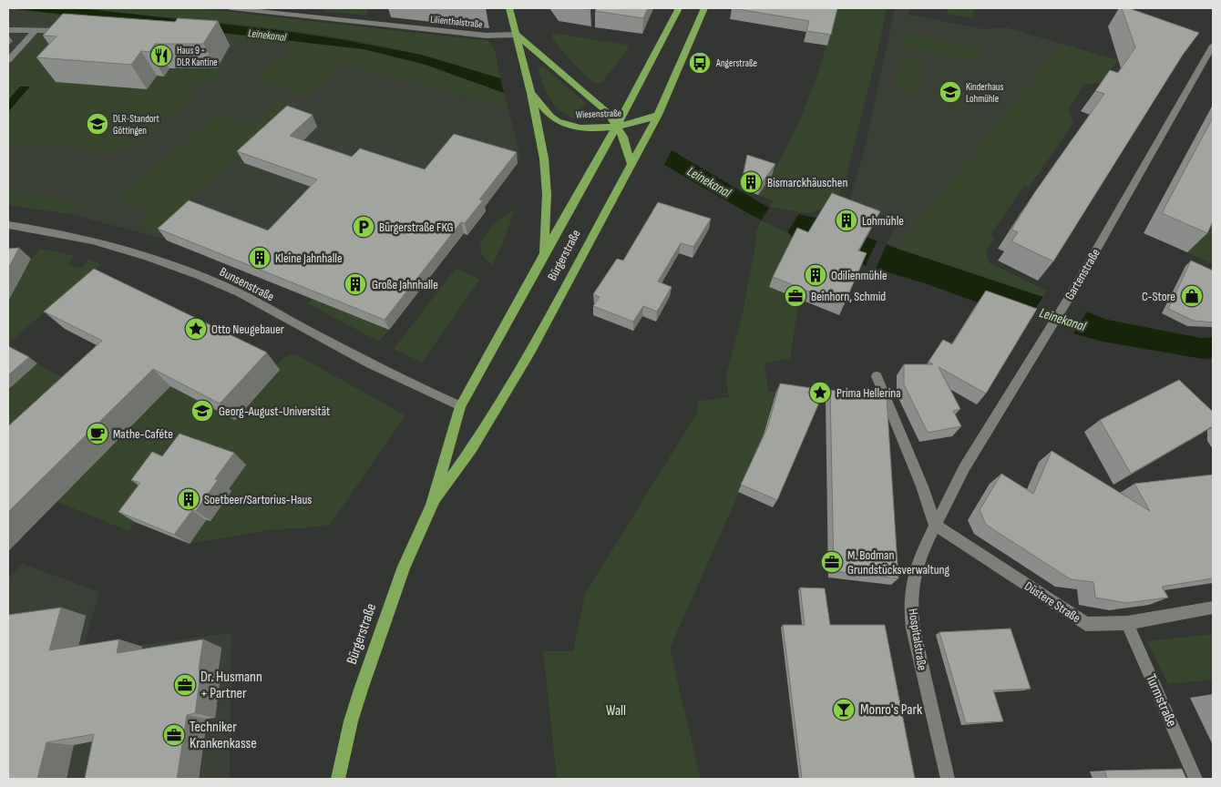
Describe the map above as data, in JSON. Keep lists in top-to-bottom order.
{
  "streets": {
    "main road": ["Wiesenstraße", "Bürgerstraße"],
    "street": [
      "Lilienthalstraße",
      "Gartenstraße",
      "Bunsenstraße",
      "Düstere Straße",
      "Hospitalstraße",
      "Turmstraße"
    ]
  },
  "crossings": [
    ["Lilienthalstraße", "Wiesenstraße"],
    ["Wiesenstraße", "Bürgerstraße"],
    ["Bürgerstraße", "Bunsenstraße"],
    ["Gartenstraße", "Düstere Straße"],
    ["Gartenstraße", "Hospitalstraße"],
    ["Düstere Straße", "Hospitalstraße"],
    ["Düstere Straße", "Turmstraße"]
  ],
  "water": ["Leinekanal"],
  "parks": ["Wall"],
  "places": {
    "restaurant": ["Haus 9 - DLR Kantine"],
    "bus stop": ["Angerstraße"],
    "school or university": ["Kinderhaus Lohmühle", "DLR-Standort Göttingen", "Georg-August-Universität"],
    "building": [
      "Bismarckhäuschen",
      "Lohmühle",
      "Kleine Jahnhalle",
      "Odilienmühle",
      "Große Jahnhalle",
      "Soetbeer/Sartorius-Haus"
    ],
    "parking": ["Bürgerstraße FKG"],
    "office": [
      "Beinhorn, Schmid",
      "M. Bodman Grundstücksverwaltung",
      "Dr. Husmann + Partner",
      "Techniker Krankenkasse"
    ],
    "shop": ["C-Store"],
    "place": ["Otto Neugebauer", "Prima Hellerina"],
    "cafe": ["Mathe-Caféte"],
    "bar": ["Monro's Park"]
  }
}
